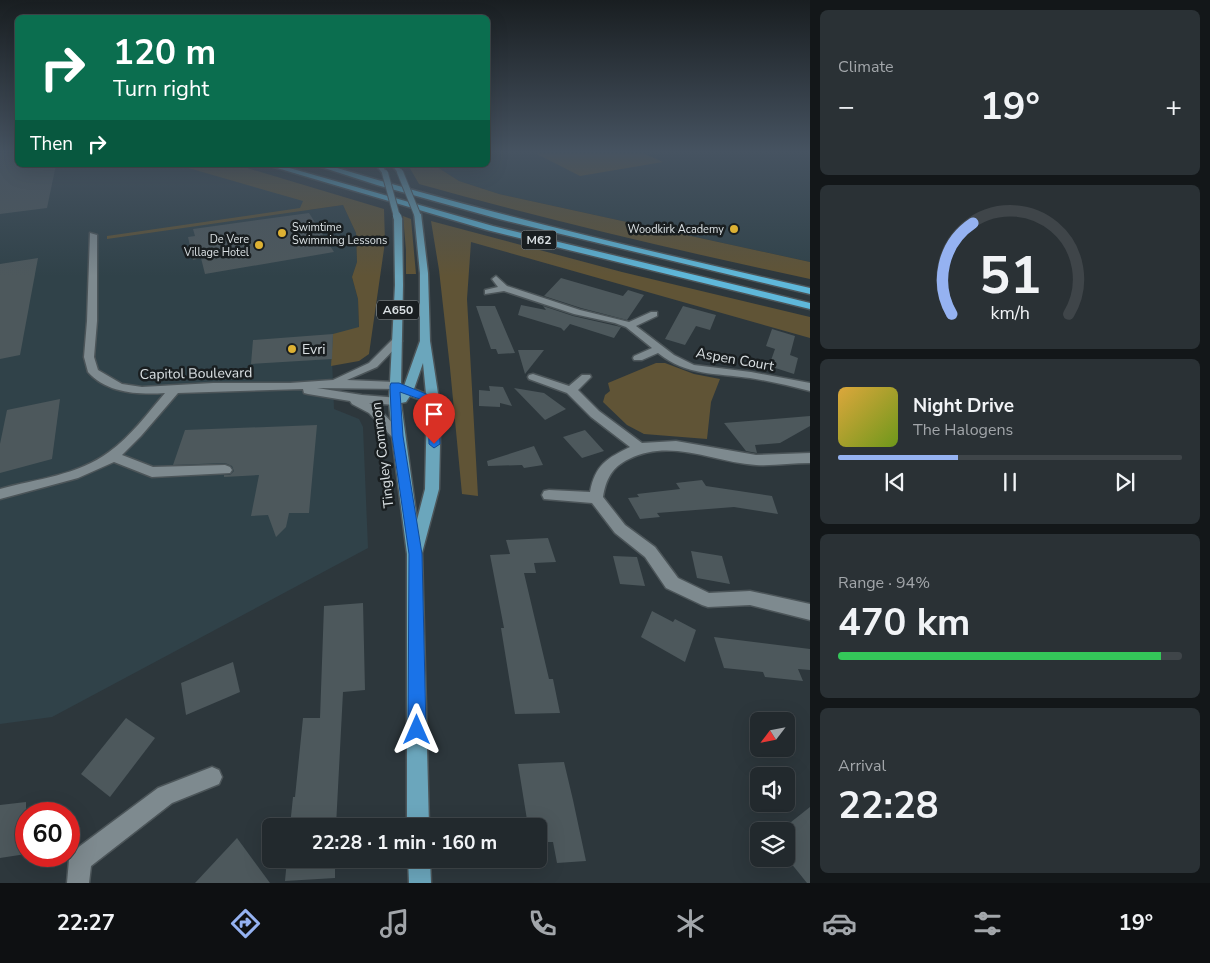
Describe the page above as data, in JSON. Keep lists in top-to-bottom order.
{
  "streets": {
    "highway": ["M62"],
    "main road": ["A650", "Tingley Common"],
    "street": ["Aspen Court", "Capitol Boulevard"]
  },
  "crossings": [
    ["Capitol Boulevard", "Tingley Common"]
  ],
  "places": [
    "Woodkirk Academy",
    "Swimtime Swimming Lessons",
    "De Vere Village Hotel",
    "Evri"
  ],
  "north": "bottom left",
  "page": {
    "tile": [
      "Climate",
      ["Range · 94%", "470 km"],
      ["Arrival", "22:28"]
    ],
    "turn": ["120 m", "Turn right"],
    "heat": ["−", "19°", "+"],
    "then": "Then",
    "song": ["Night Drive", "The Halogens"],
    "limit": "60",
    "trip": "22:28 · 1 min · 160 m",
    "tabs": ["22:27", "19°"],
    "gauge": ["51", "km/h"]
  }
}
